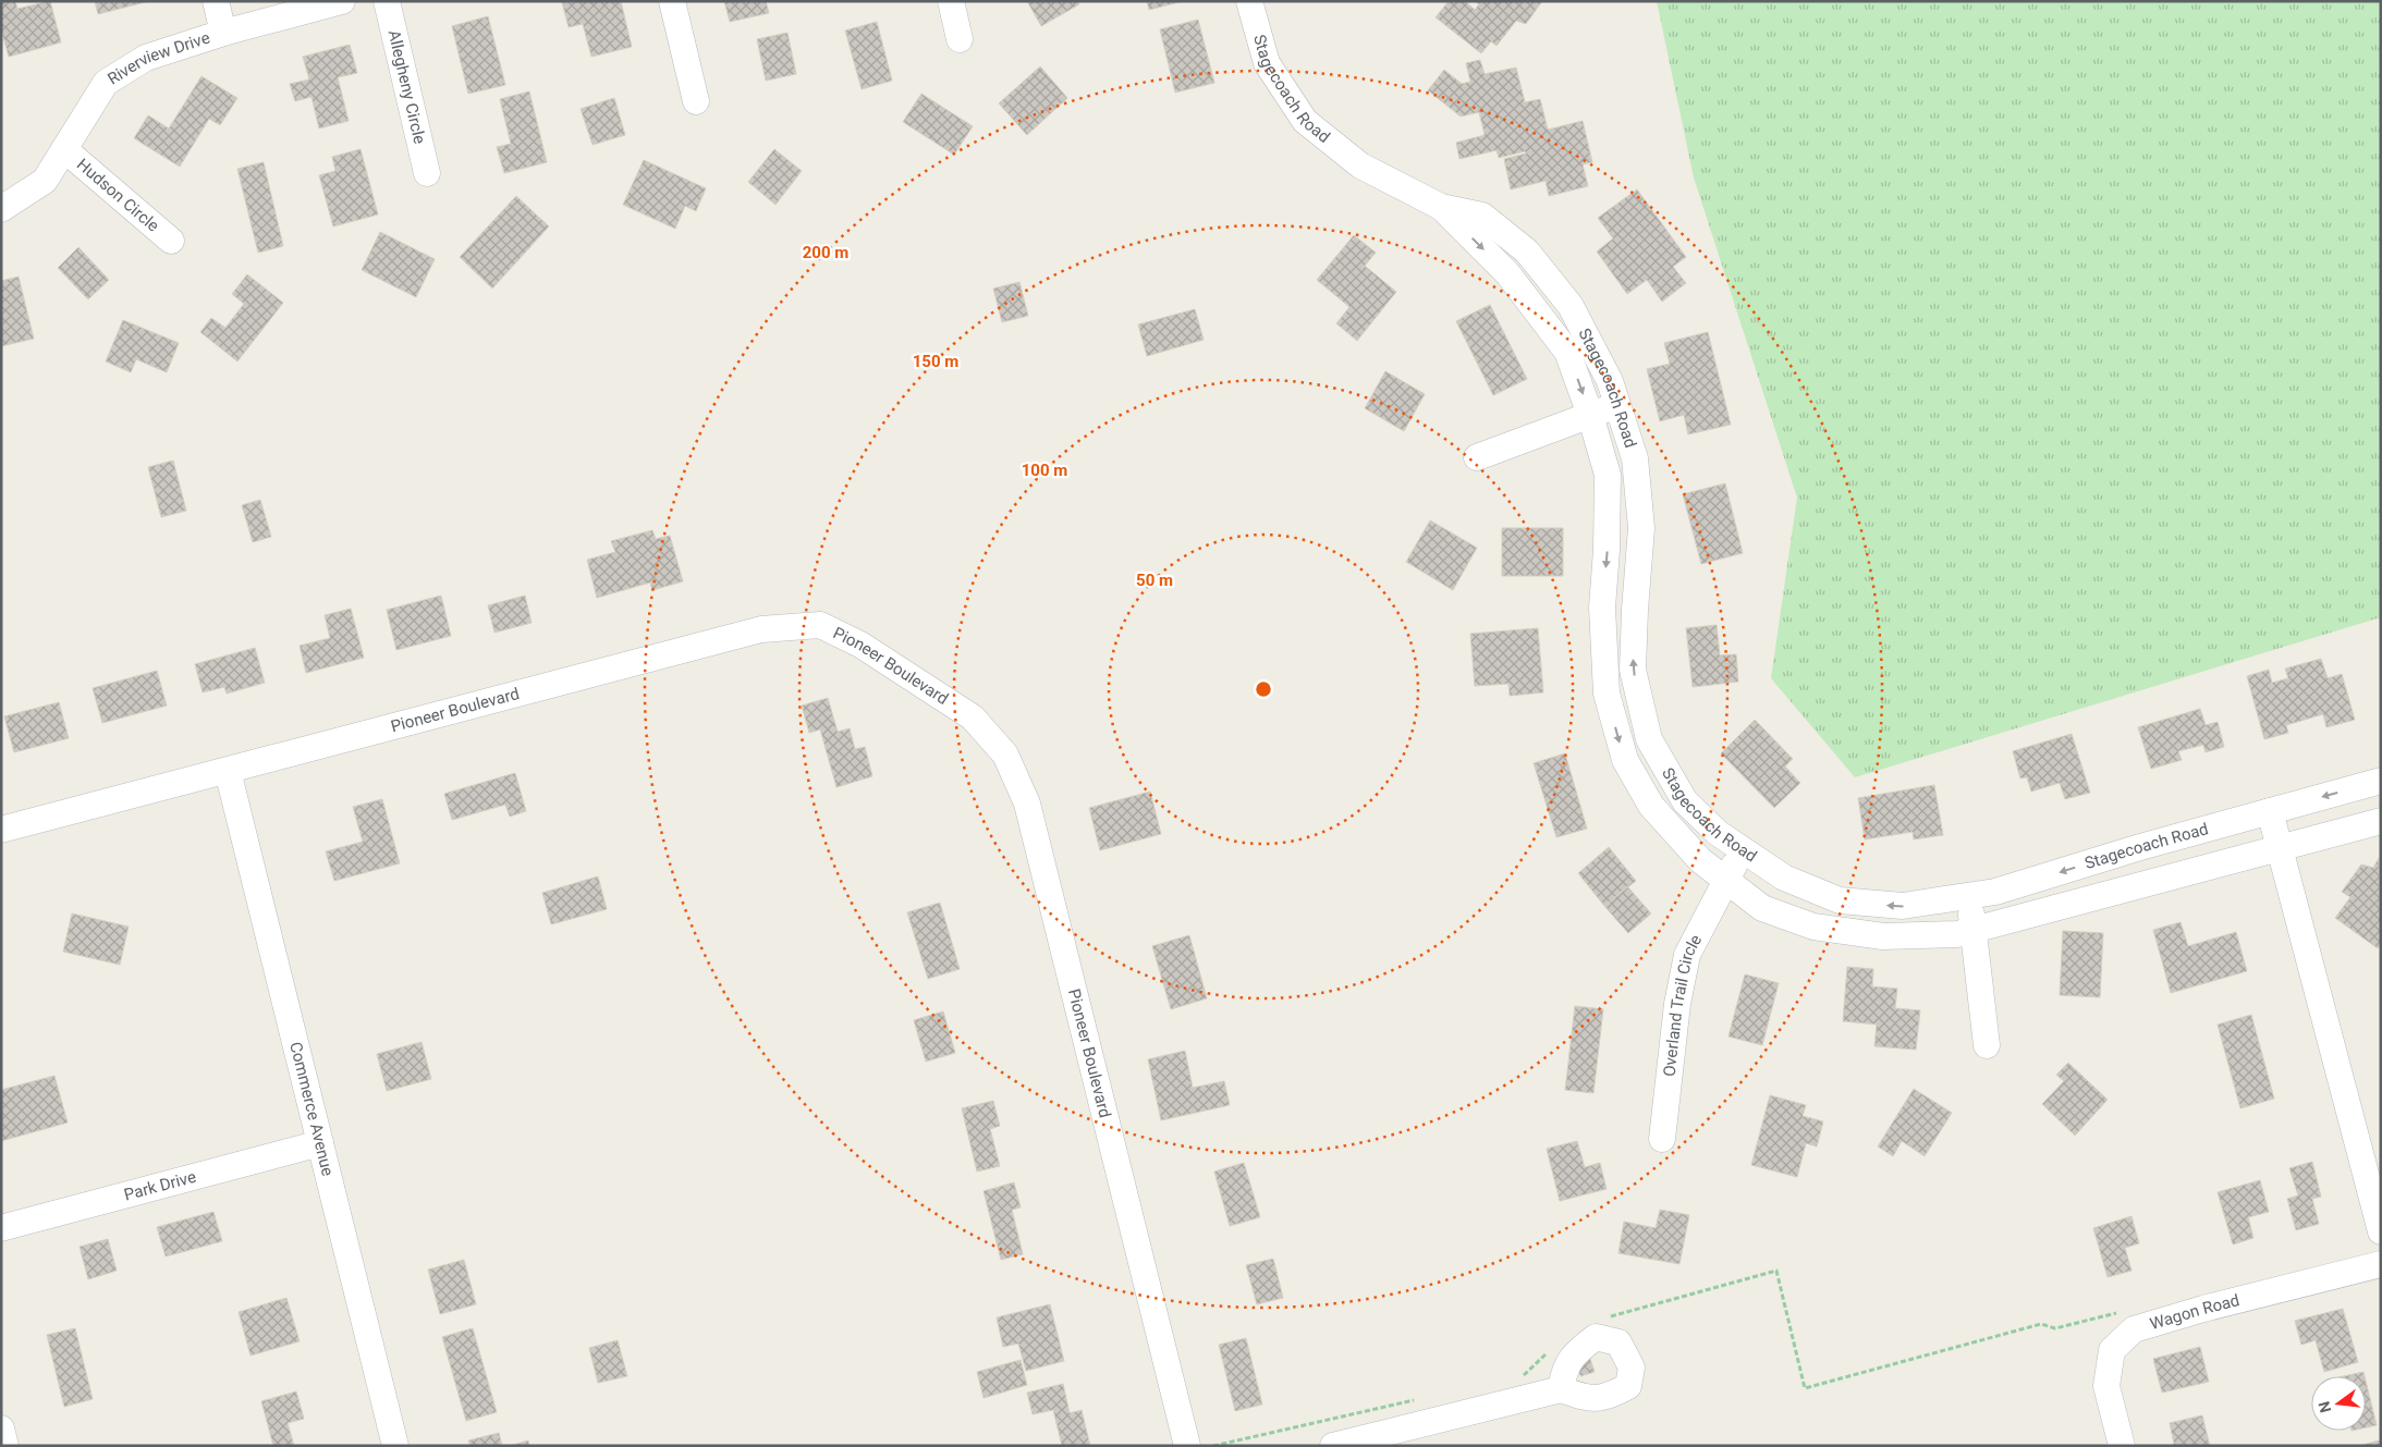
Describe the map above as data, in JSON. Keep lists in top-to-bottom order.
{
  "streets": {
    "street": [
      "Riverview Drive",
      "Stagecoach Road",
      "Allegheny Circle",
      "Hudson Circle",
      "Pioneer Boulevard",
      "Overland Trail Circle",
      "Commerce Avenue",
      "Park Drive",
      "Wagon Road"
    ]
  },
  "crossings": [
    ["Riverview Drive", "Hudson Circle"],
    ["Stagecoach Road", "Overland Trail Circle"],
    ["Pioneer Boulevard", "Commerce Avenue"],
    ["Commerce Avenue", "Park Drive"]
  ],
  "north": "left",
  "rings": [
    "200 m",
    "150 m",
    "100 m",
    "50 m"
  ]
}
